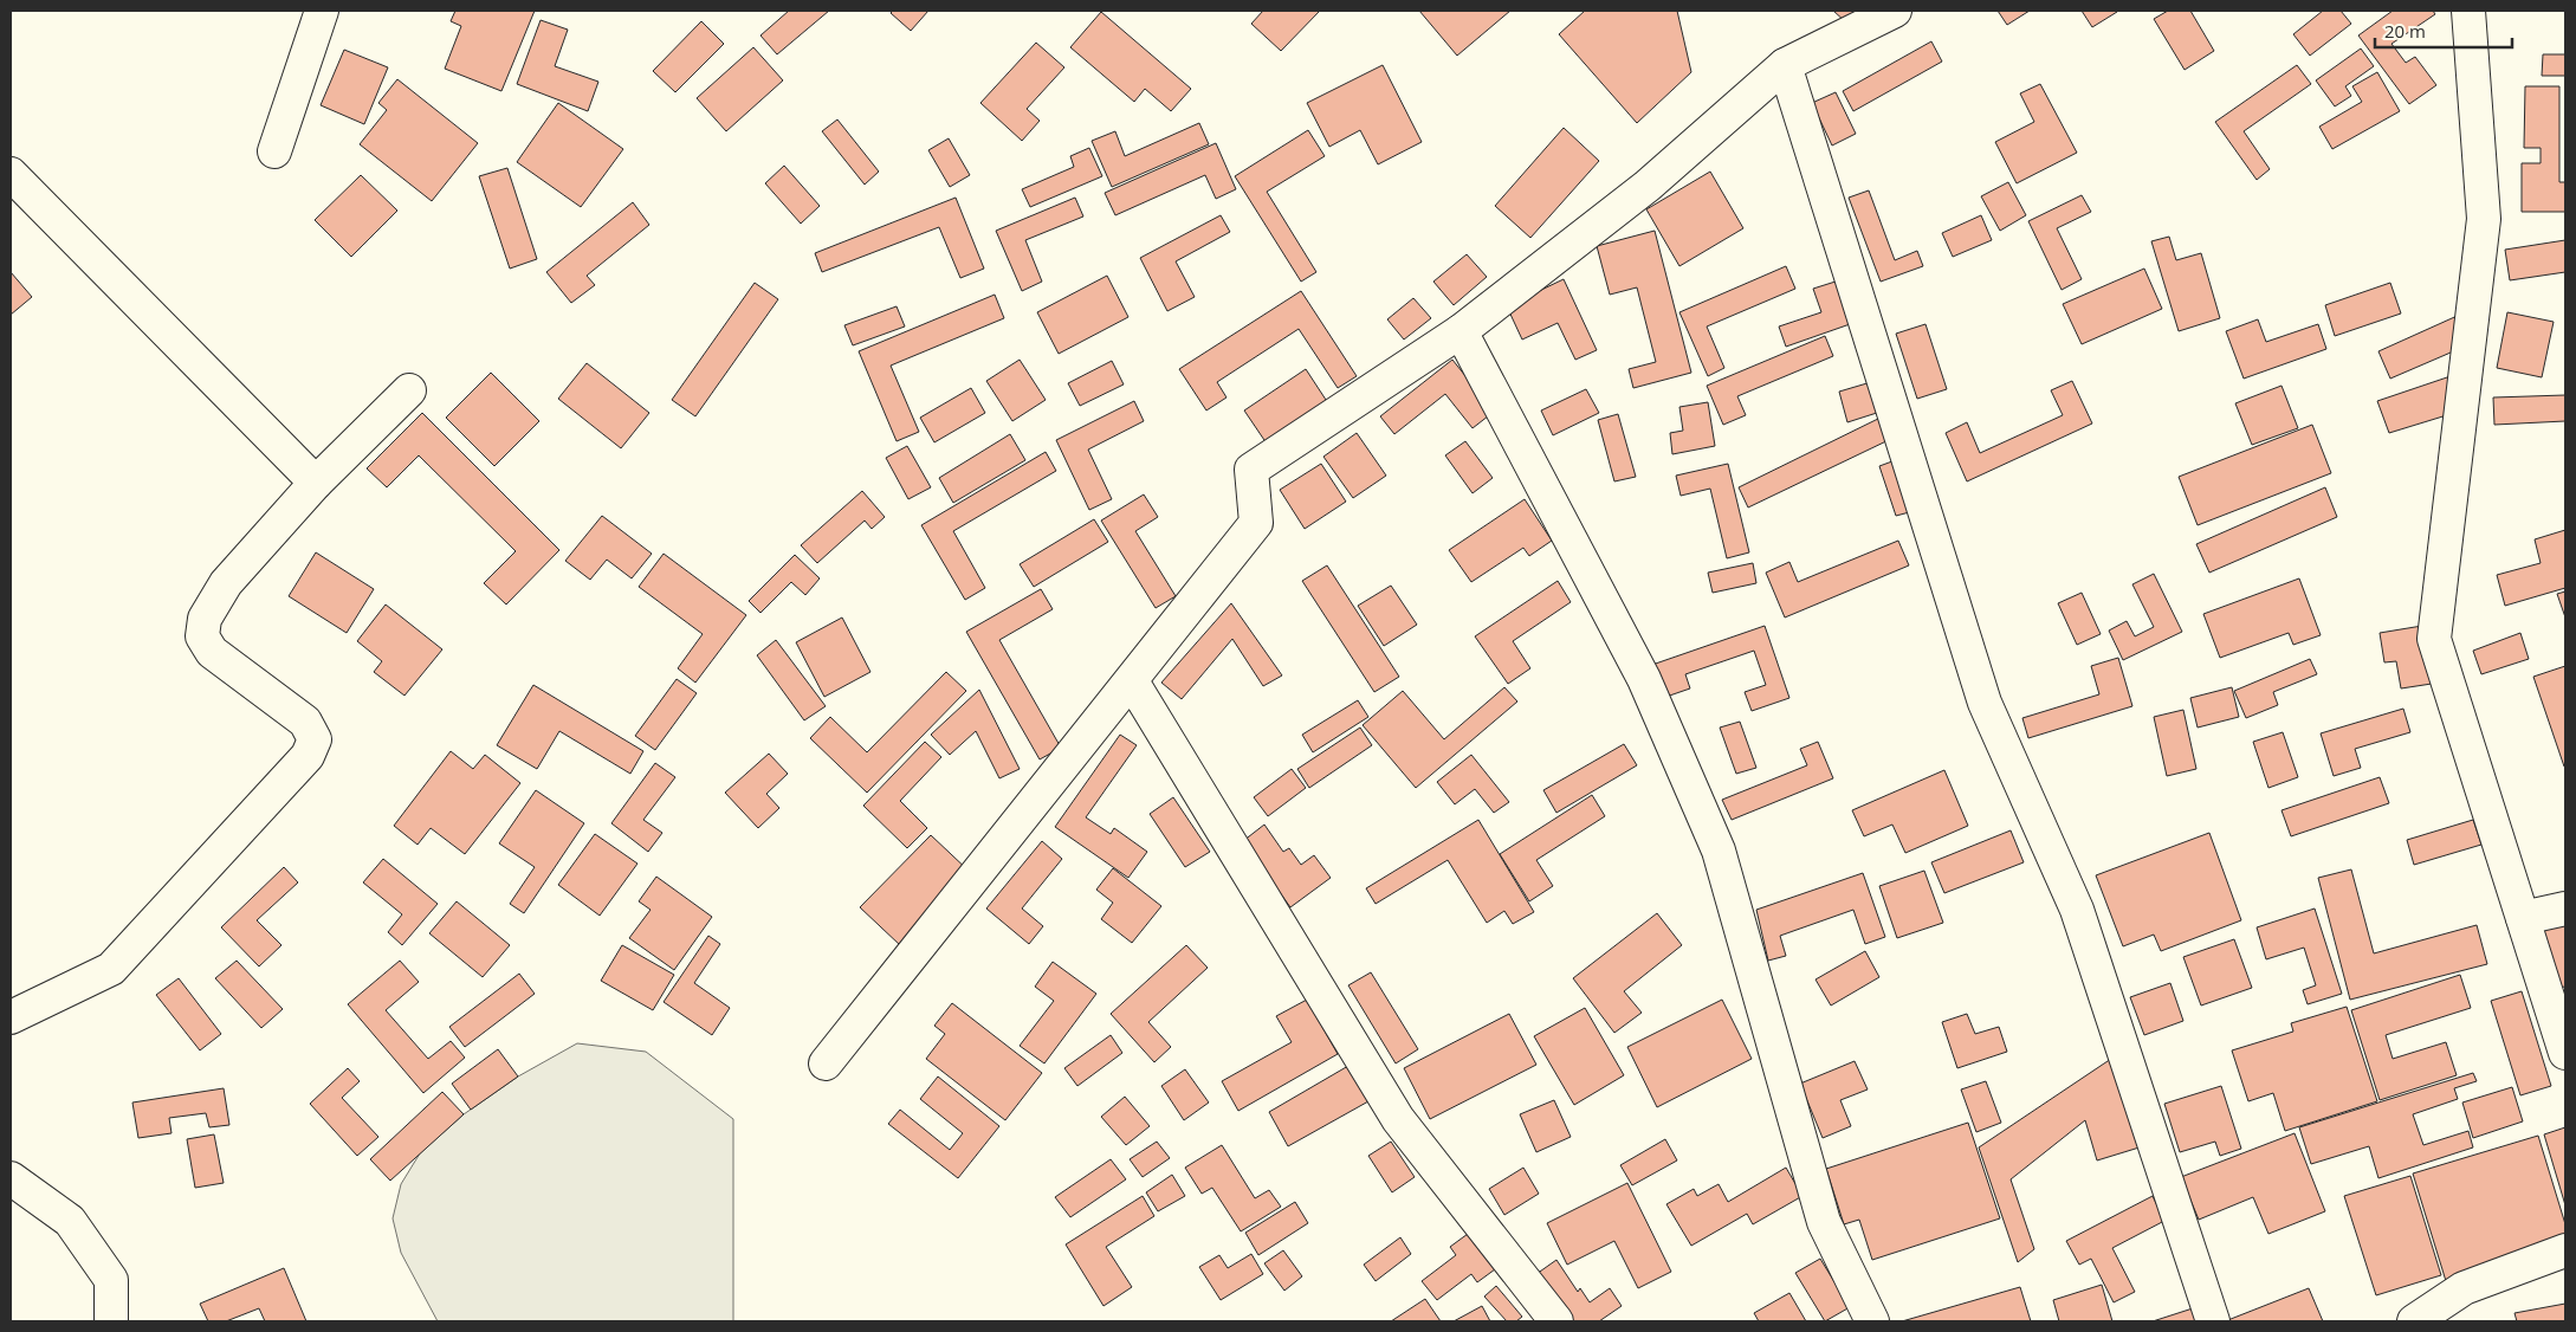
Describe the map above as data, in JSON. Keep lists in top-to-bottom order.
{
  "scale_bar": "20 m"
}
